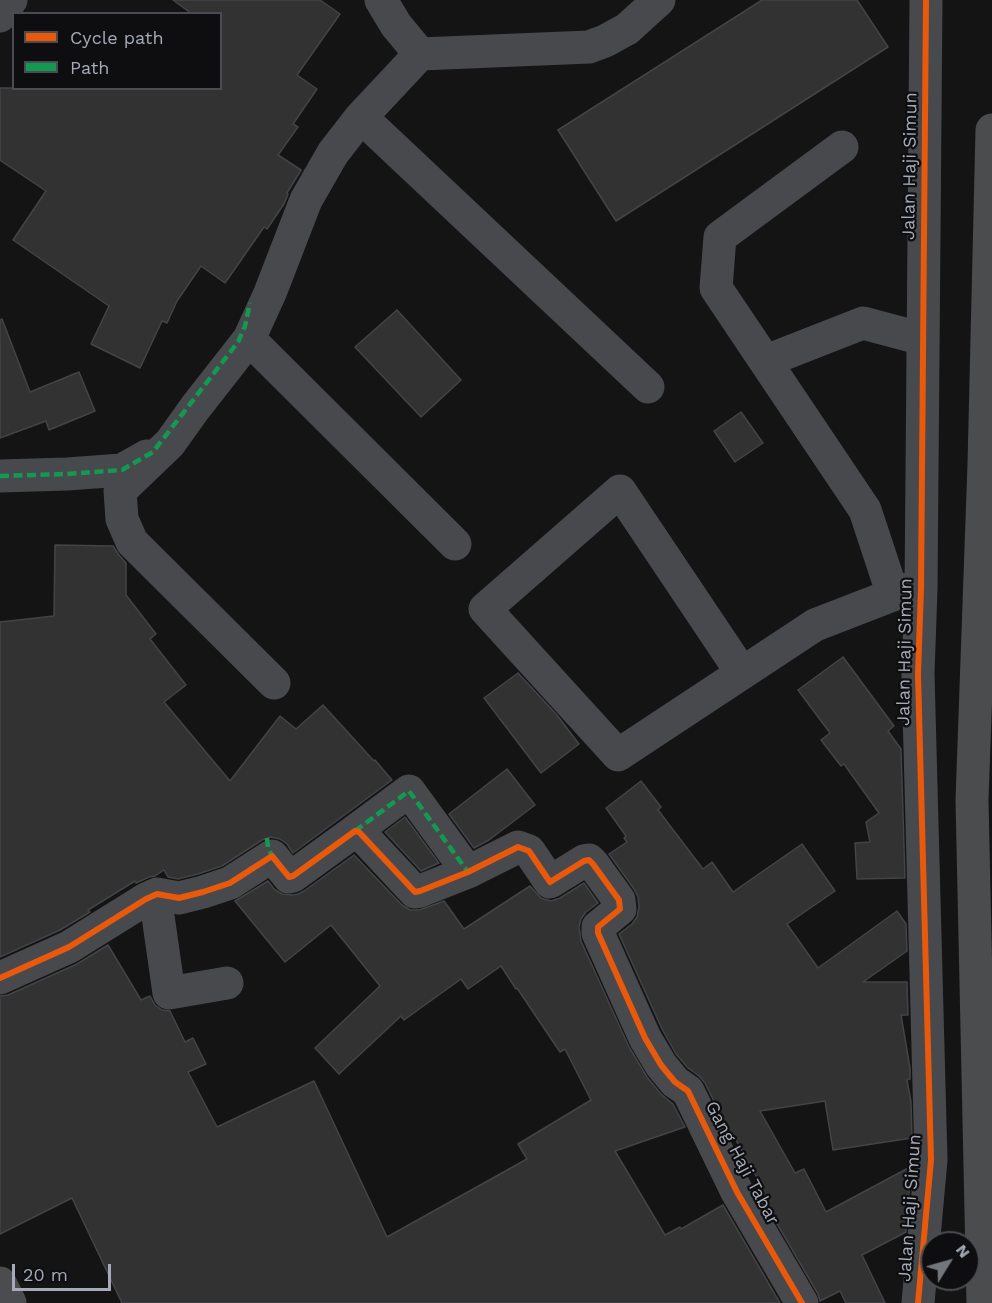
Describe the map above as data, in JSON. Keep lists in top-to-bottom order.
{
  "streets": {
    "street": ["Jalan Haji Simun", "Gang Haji Tabar"]
  },
  "legend": ["Cycle path", "Path"],
  "scale_bar": "20 m",
  "north": "top right"
}
